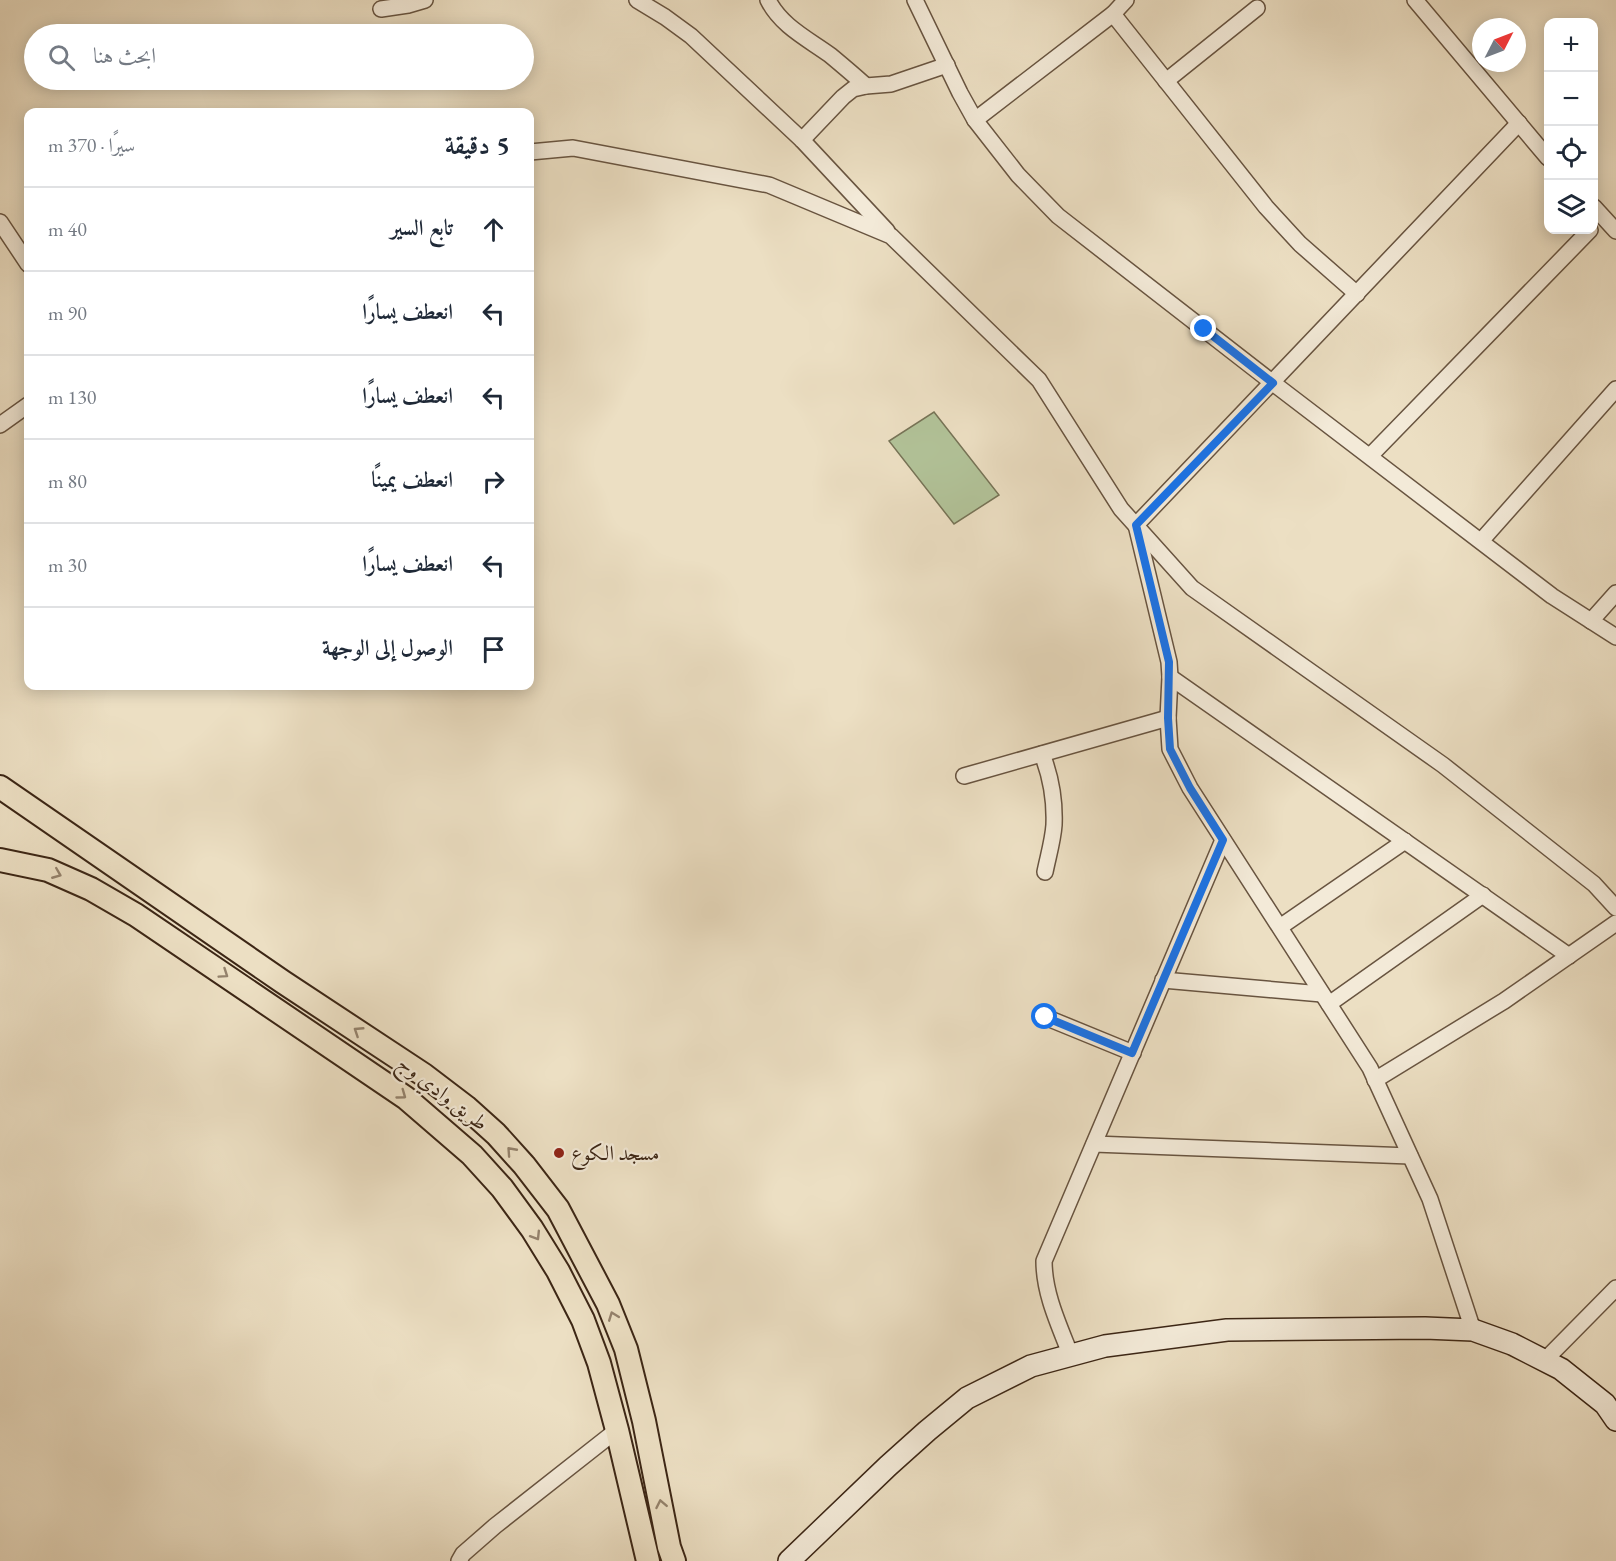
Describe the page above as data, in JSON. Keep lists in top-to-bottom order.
{
  "streets": {
    "main road": ["طريق وادي وج"]
  },
  "places": ["مسجد الكوع"],
  "north": "top right",
  "page": {
    "map_buttons": ["+", "−"],
    "search": "ابحث هنا",
    "heading": ["5 دقيقة", "سيرًا · 370 m"],
    "list": [
      ["تابع السير", "40 m"],
      ["انعطف يسارًا", "90 m"],
      ["انعطف يسارًا", "130 m"],
      ["انعطف يمينًا", "80 m"],
      ["انعطف يسارًا", "30 m"],
      "الوصول إلى الوجهة"
    ]
  }
}
